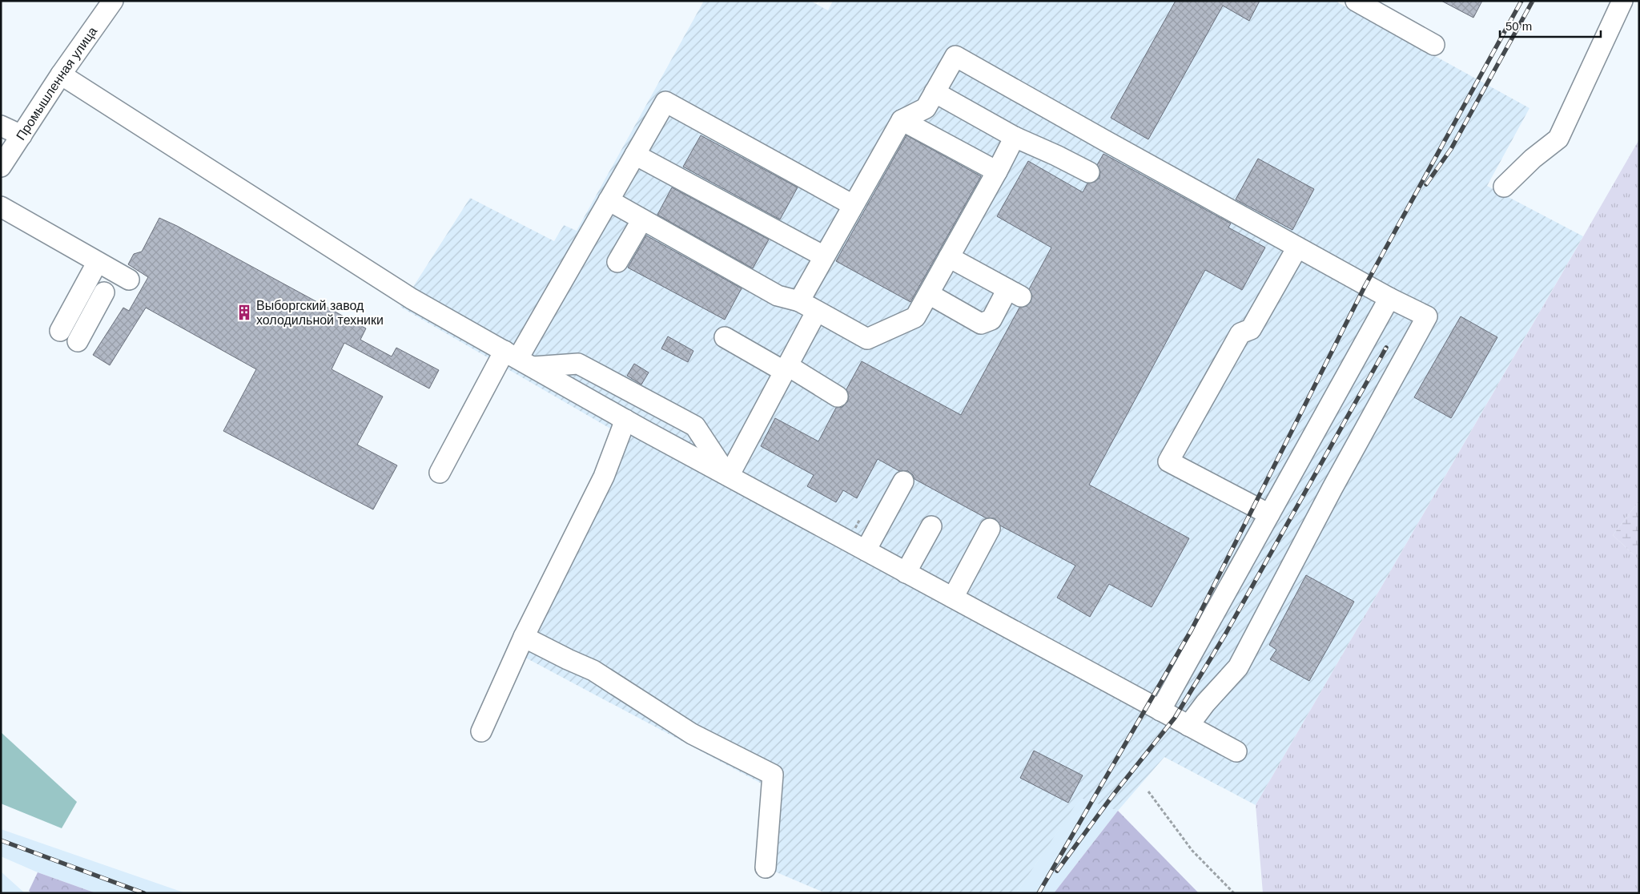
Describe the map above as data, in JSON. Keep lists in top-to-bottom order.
{
  "streets": {
    "street": ["Промышленная улица"]
  },
  "places": {
    "building": ["Выборгский завод холодильной техники"]
  },
  "scale_bar": "50 m"
}
